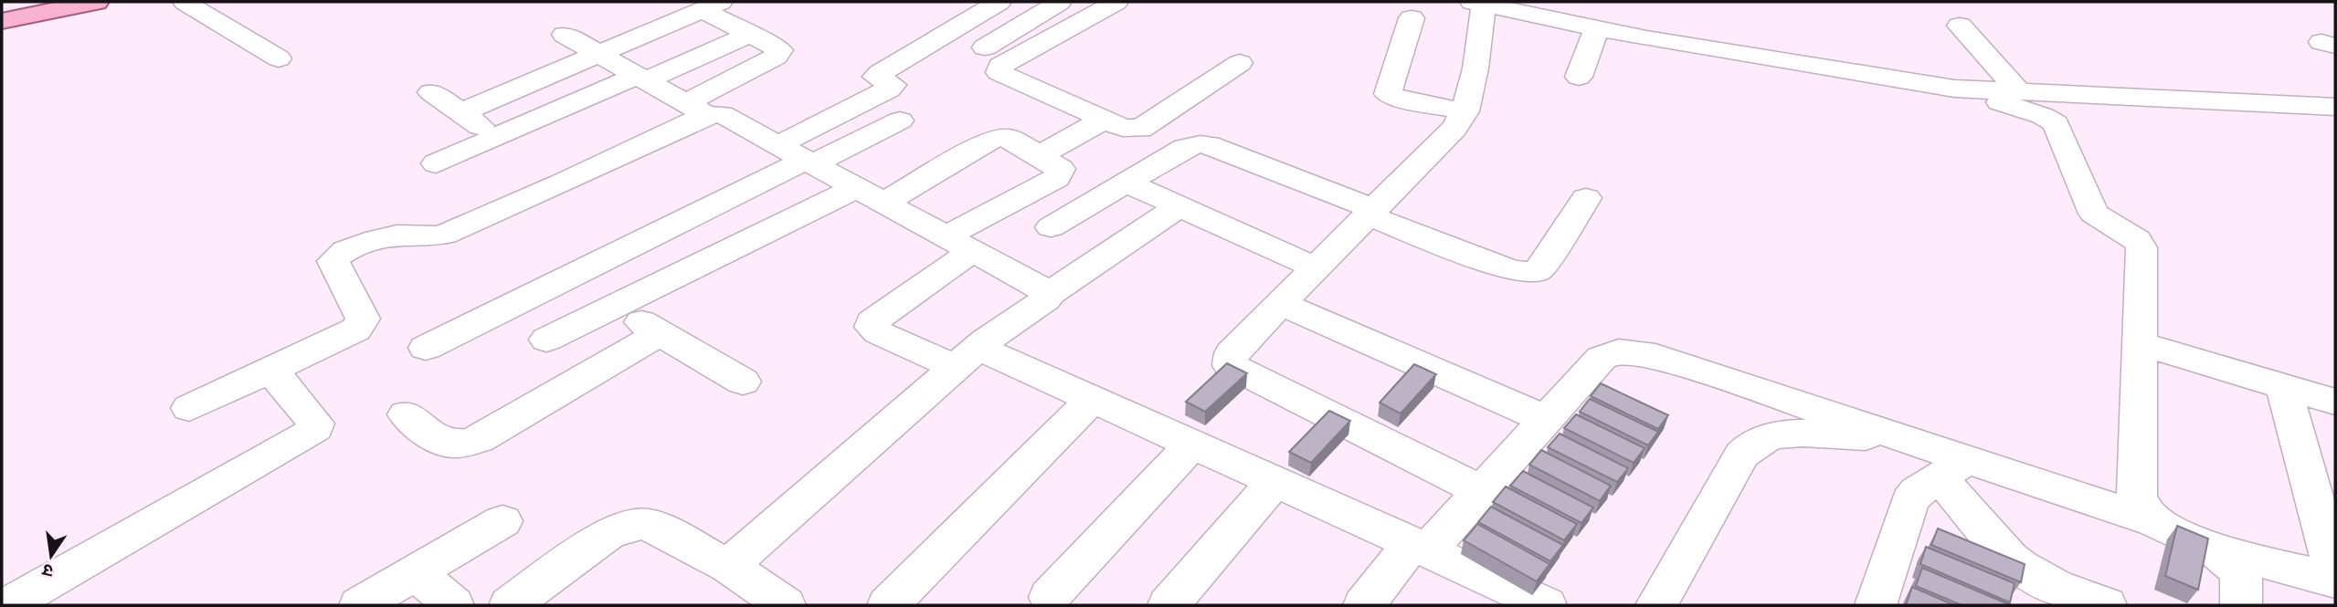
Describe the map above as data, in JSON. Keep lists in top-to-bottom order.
{
  "north": "bottom"
}
